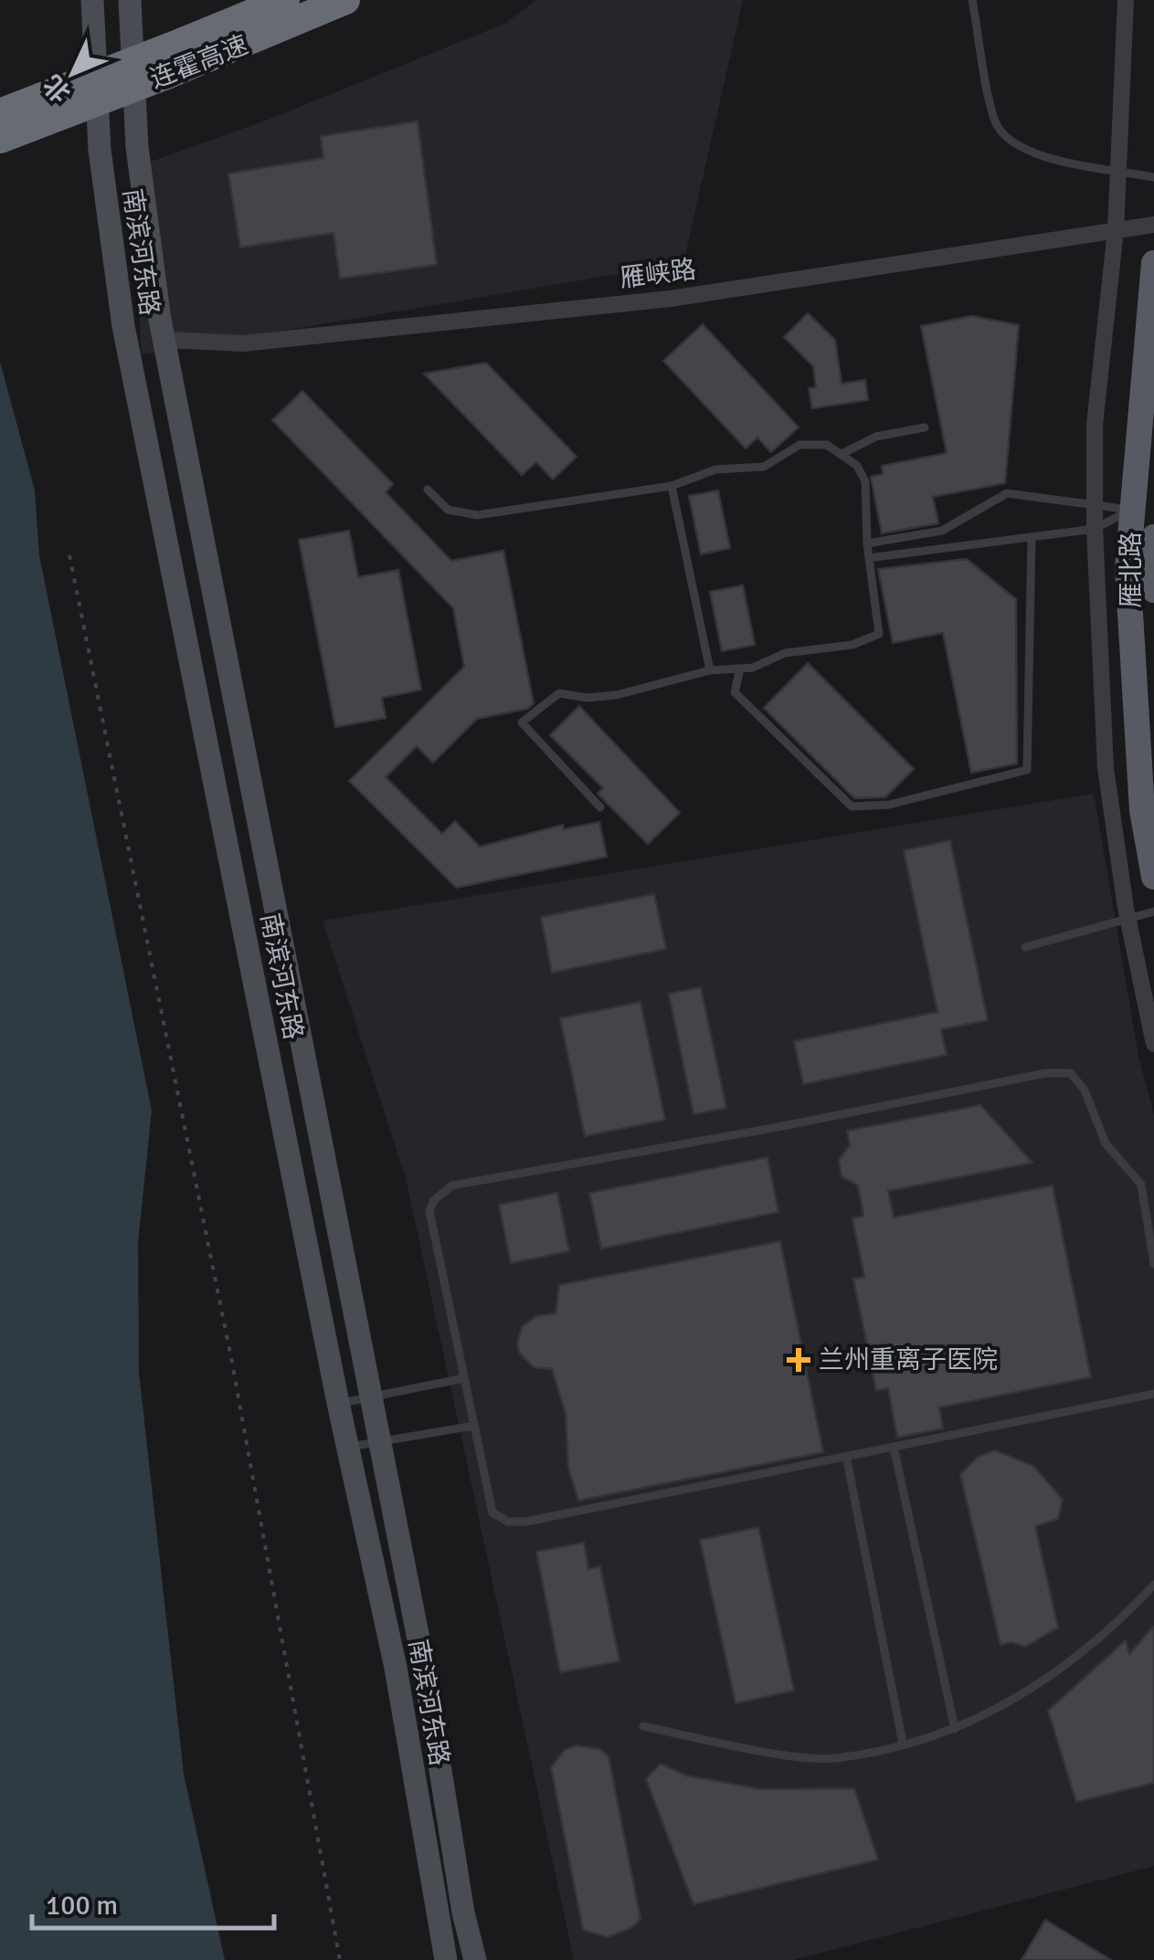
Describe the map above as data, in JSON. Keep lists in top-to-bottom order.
{
  "streets": {
    "highway": ["连霍高速"],
    "main road": ["南滨河东路", "雁北路"],
    "street": ["雁峡路"]
  },
  "crossings": [
    ["南滨河东路", "雁峡路"]
  ],
  "places": {
    "health": ["兰州重离子医院"]
  },
  "scale_bar": "100 m",
  "north": "bottom left"
}
